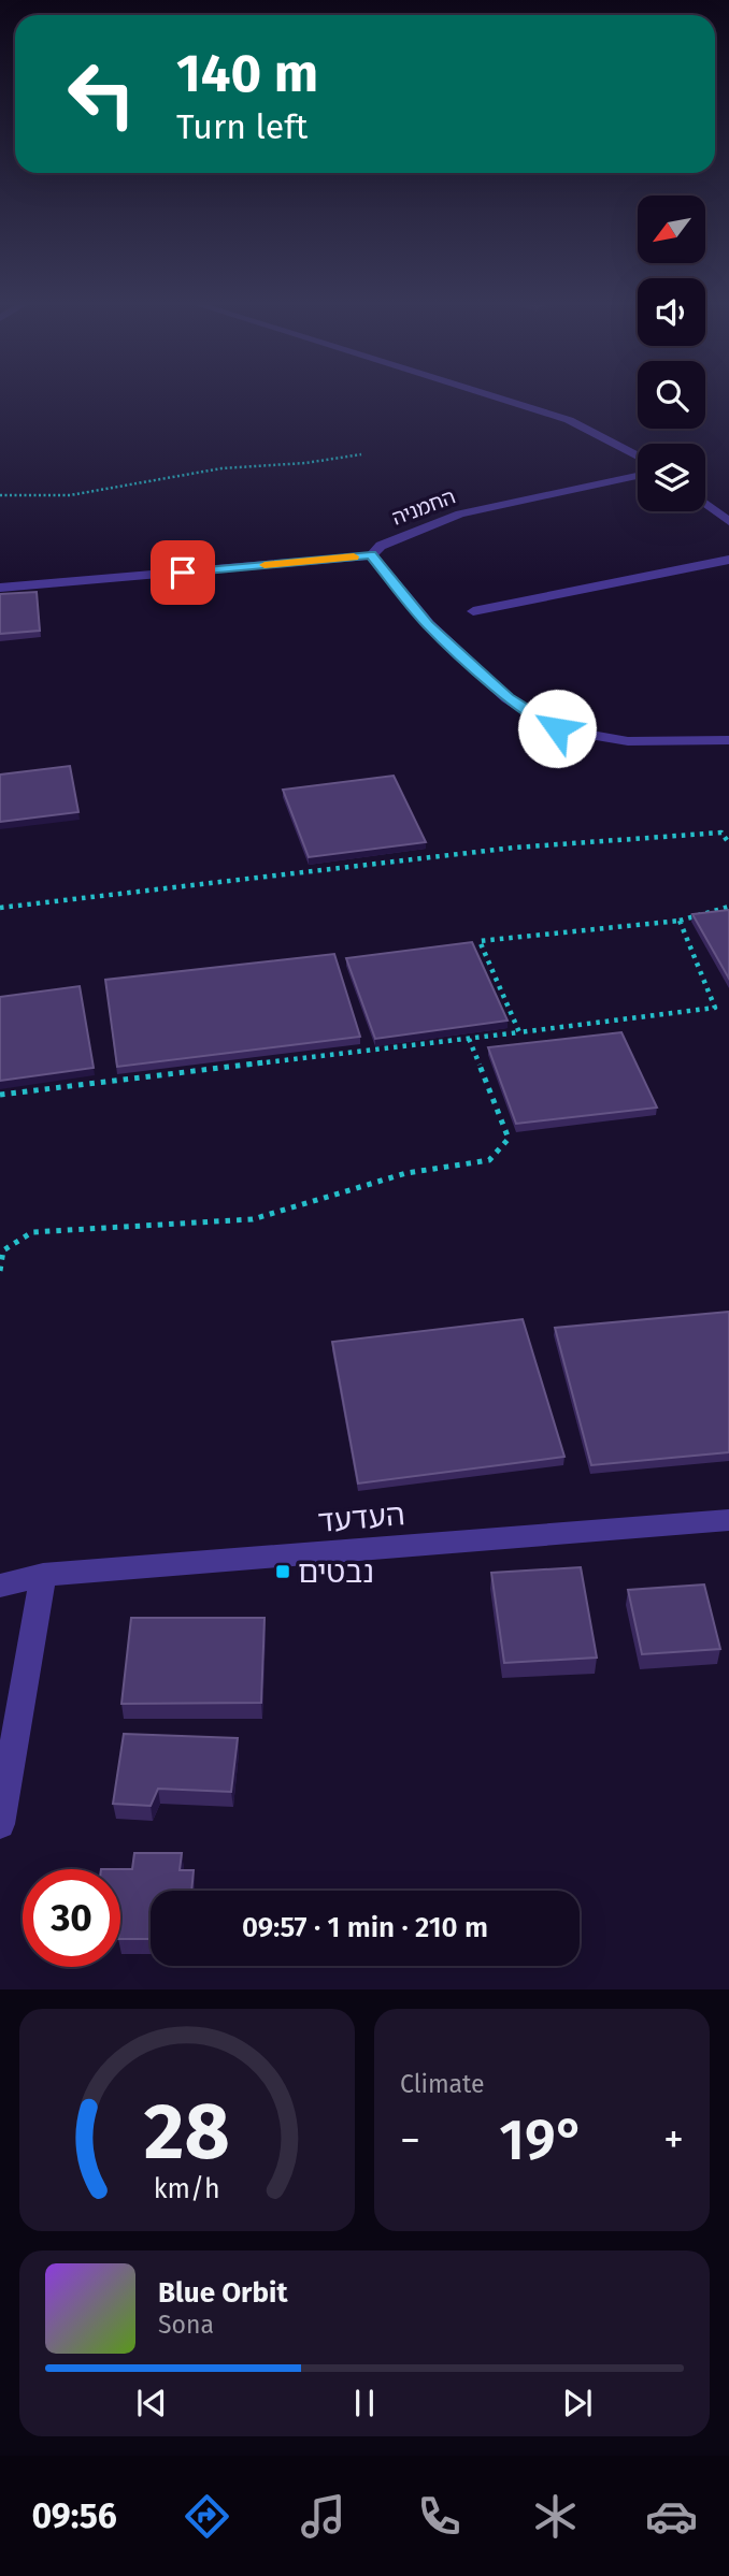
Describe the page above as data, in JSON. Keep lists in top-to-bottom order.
{
  "streets": {
    "street": ["החמניה", "העדעד"]
  },
  "places": {
    "transit": ["נבטים"]
  },
  "north": "bottom left",
  "page": {
    "turn": ["140 m", "Turn left"],
    "limit": "30",
    "trip": "09:57 · 1 min · 210 m",
    "tile": "Climate",
    "heat": ["−", "19°", "+"],
    "song": ["Blue Orbit", "Sona"],
    "tabs": "09:56",
    "gauge": ["28", "km/h"]
  }
}
